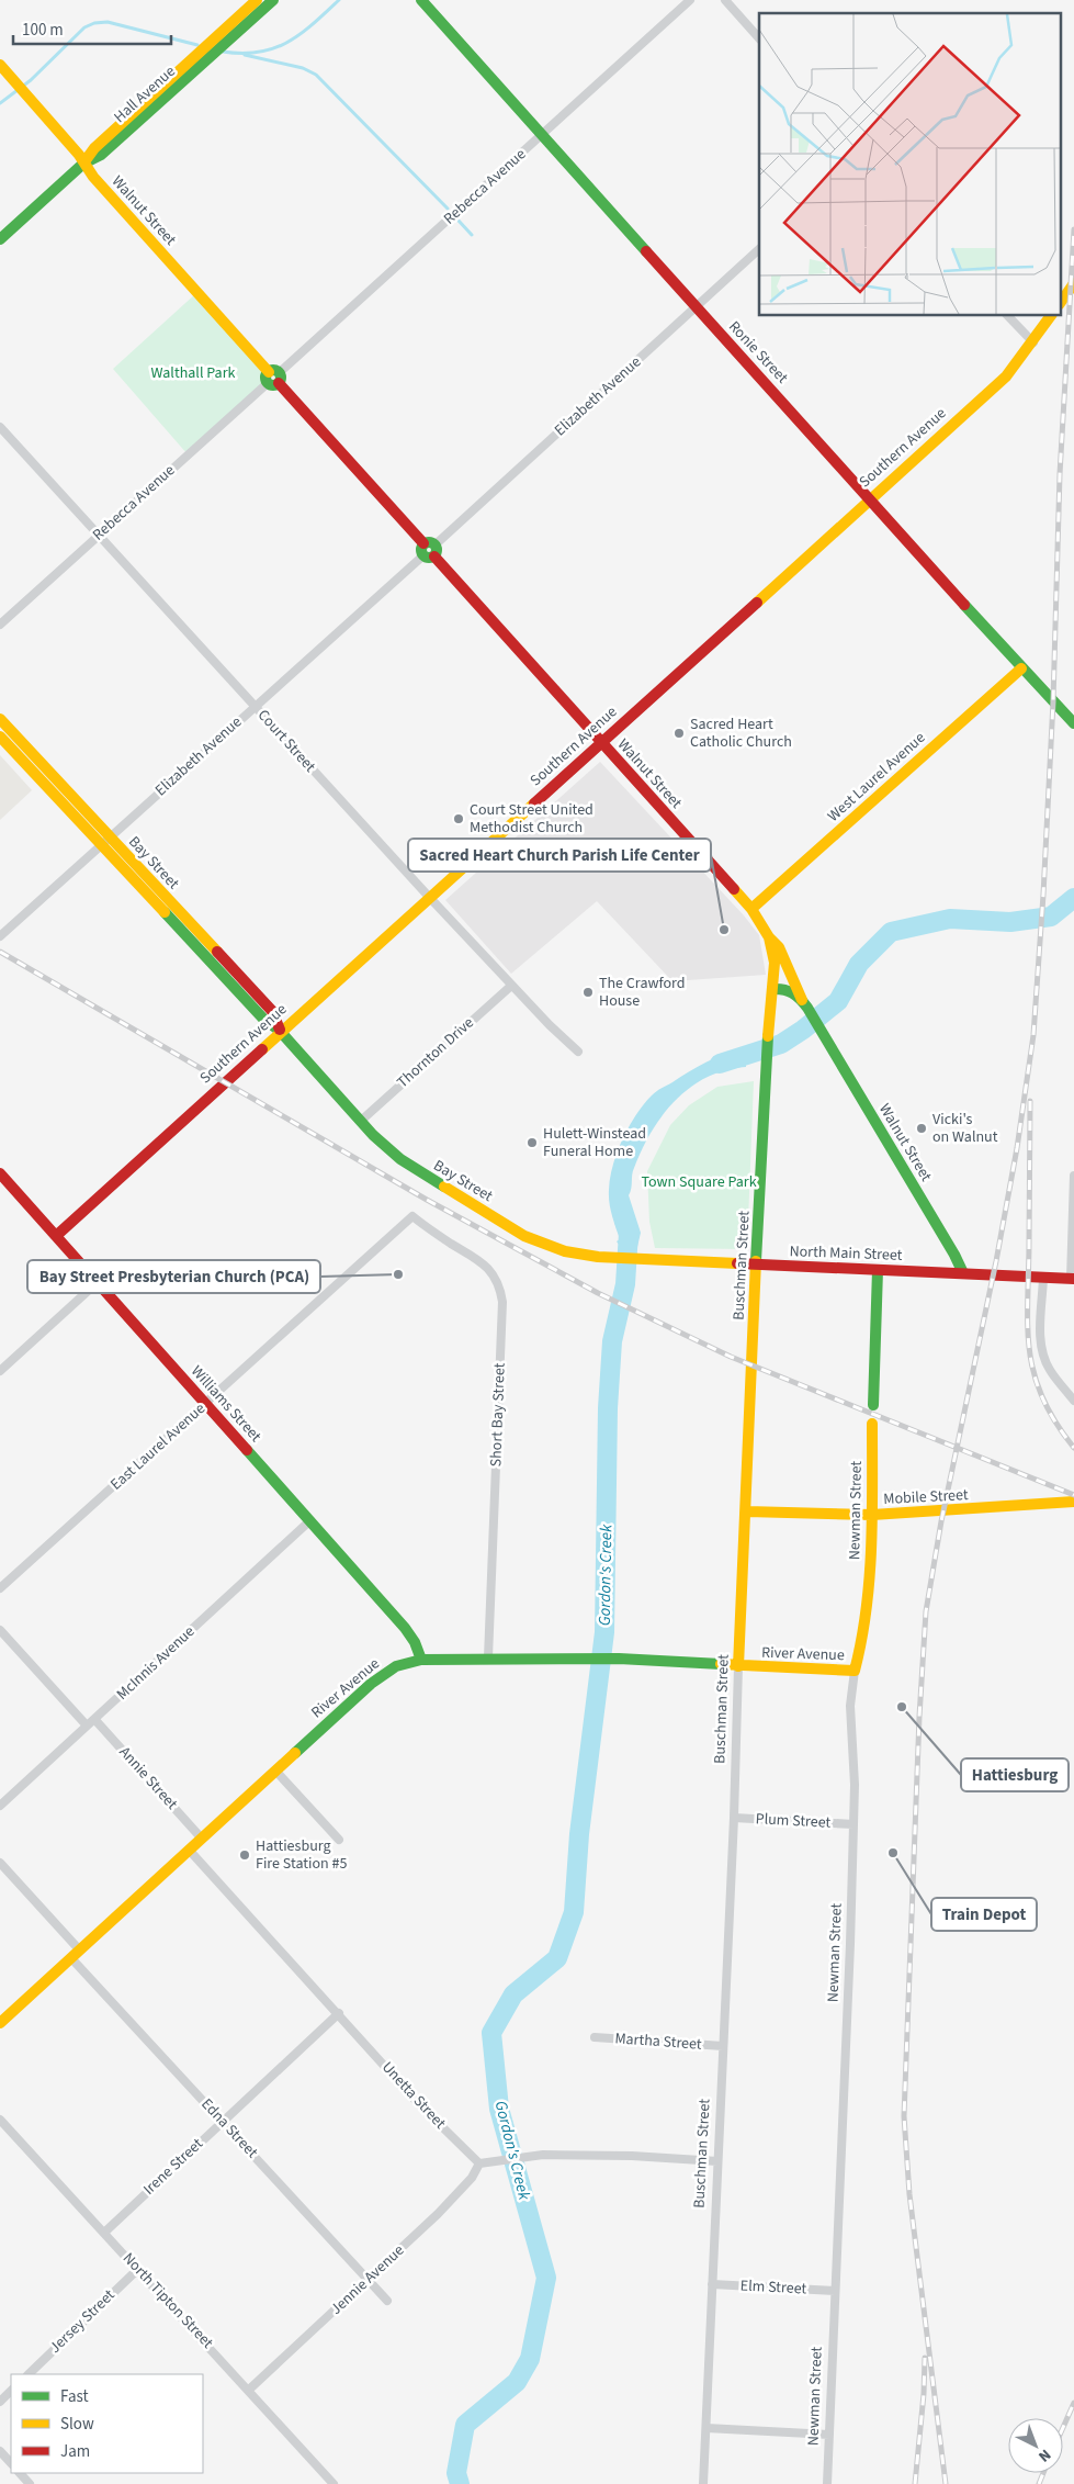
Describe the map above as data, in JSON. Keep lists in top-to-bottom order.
{
  "streets": {
    "street": [
      "Hall Avenue",
      "Rebecca Avenue",
      "Walnut Street",
      "Ronie Street",
      "Elizabeth Avenue",
      "Southern Avenue",
      "Court Street",
      "West Laurel Avenue",
      "Bay Street",
      "Thornton Drive",
      "North Main Street",
      "Buschman Street",
      "Williams Street",
      "Short Bay Street",
      "East Laurel Avenue",
      "Mobile Street",
      "Newman Street",
      "River Avenue",
      "McInnis Avenue",
      "Annie Street",
      "Plum Street",
      "Martha Street",
      "Unetta Street",
      "Edna Street",
      "Irene Street",
      "Jennie Avenue",
      "Elm Street",
      "North Tipton Street",
      "Jersey Street"
    ]
  },
  "crossings": [
    ["Hall Avenue", "Walnut Street"],
    ["Rebecca Avenue", "Walnut Street"],
    ["Rebecca Avenue", "Ronie Street"],
    ["Rebecca Avenue", "Court Street"],
    ["Walnut Street", "Elizabeth Avenue"],
    ["Walnut Street", "Southern Avenue"],
    ["Walnut Street", "West Laurel Avenue"],
    ["Walnut Street", "North Main Street"],
    ["Walnut Street", "Buschman Street"],
    ["Ronie Street", "Elizabeth Avenue"],
    ["Ronie Street", "Southern Avenue"],
    ["Ronie Street", "West Laurel Avenue"],
    ["Elizabeth Avenue", "Court Street"],
    ["Elizabeth Avenue", "Bay Street"],
    ["Southern Avenue", "Court Street"],
    ["Southern Avenue", "Bay Street"],
    ["Southern Avenue", "Williams Street"],
    ["Court Street", "Thornton Drive"],
    ["Bay Street", "Thornton Drive"],
    ["Bay Street", "North Main Street"],
    ["North Main Street", "Buschman Street"],
    ["Buschman Street", "Mobile Street"],
    ["Buschman Street", "River Avenue"],
    ["Buschman Street", "Plum Street"],
    ["Buschman Street", "Martha Street"],
    ["Buschman Street", "Elm Street"],
    ["Williams Street", "East Laurel Avenue"],
    ["Williams Street", "River Avenue"],
    ["Williams Street", "McInnis Avenue"],
    ["Short Bay Street", "East Laurel Avenue"],
    ["Short Bay Street", "River Avenue"],
    ["Mobile Street", "Newman Street"],
    ["Newman Street", "River Avenue"],
    ["Newman Street", "Plum Street"],
    ["Newman Street", "Elm Street"],
    ["River Avenue", "Annie Street"],
    ["River Avenue", "Unetta Street"],
    ["River Avenue", "Edna Street"],
    ["McInnis Avenue", "Annie Street"],
    ["Unetta Street", "Irene Street"],
    ["Unetta Street", "Jennie Avenue"],
    ["Edna Street", "Irene Street"],
    ["Edna Street", "Jennie Avenue"],
    ["Irene Street", "North Tipton Street"],
    ["Jennie Avenue", "North Tipton Street"],
    ["North Tipton Street", "Jersey Street"]
  ],
  "water": ["Gordon's Creek"],
  "parks": ["Walthall Park", "Town Square Park"],
  "places": [
    "Sacred Heart Catholic Church",
    "Court Street United Methodist Church",
    "Sacred Heart Church Parish Life Center",
    "The Crawford House",
    "Vicki's on Walnut",
    "Hulett-Winstead Funeral Home",
    "Bay Street Presbyterian Church (PCA)",
    "Hattiesburg",
    "Train Depot",
    "Hattiesburg Fire Station #5"
  ],
  "legend": ["Fast", "Slow", "Jam"],
  "scale_bar": "100 m",
  "north": "bottom right"
}
